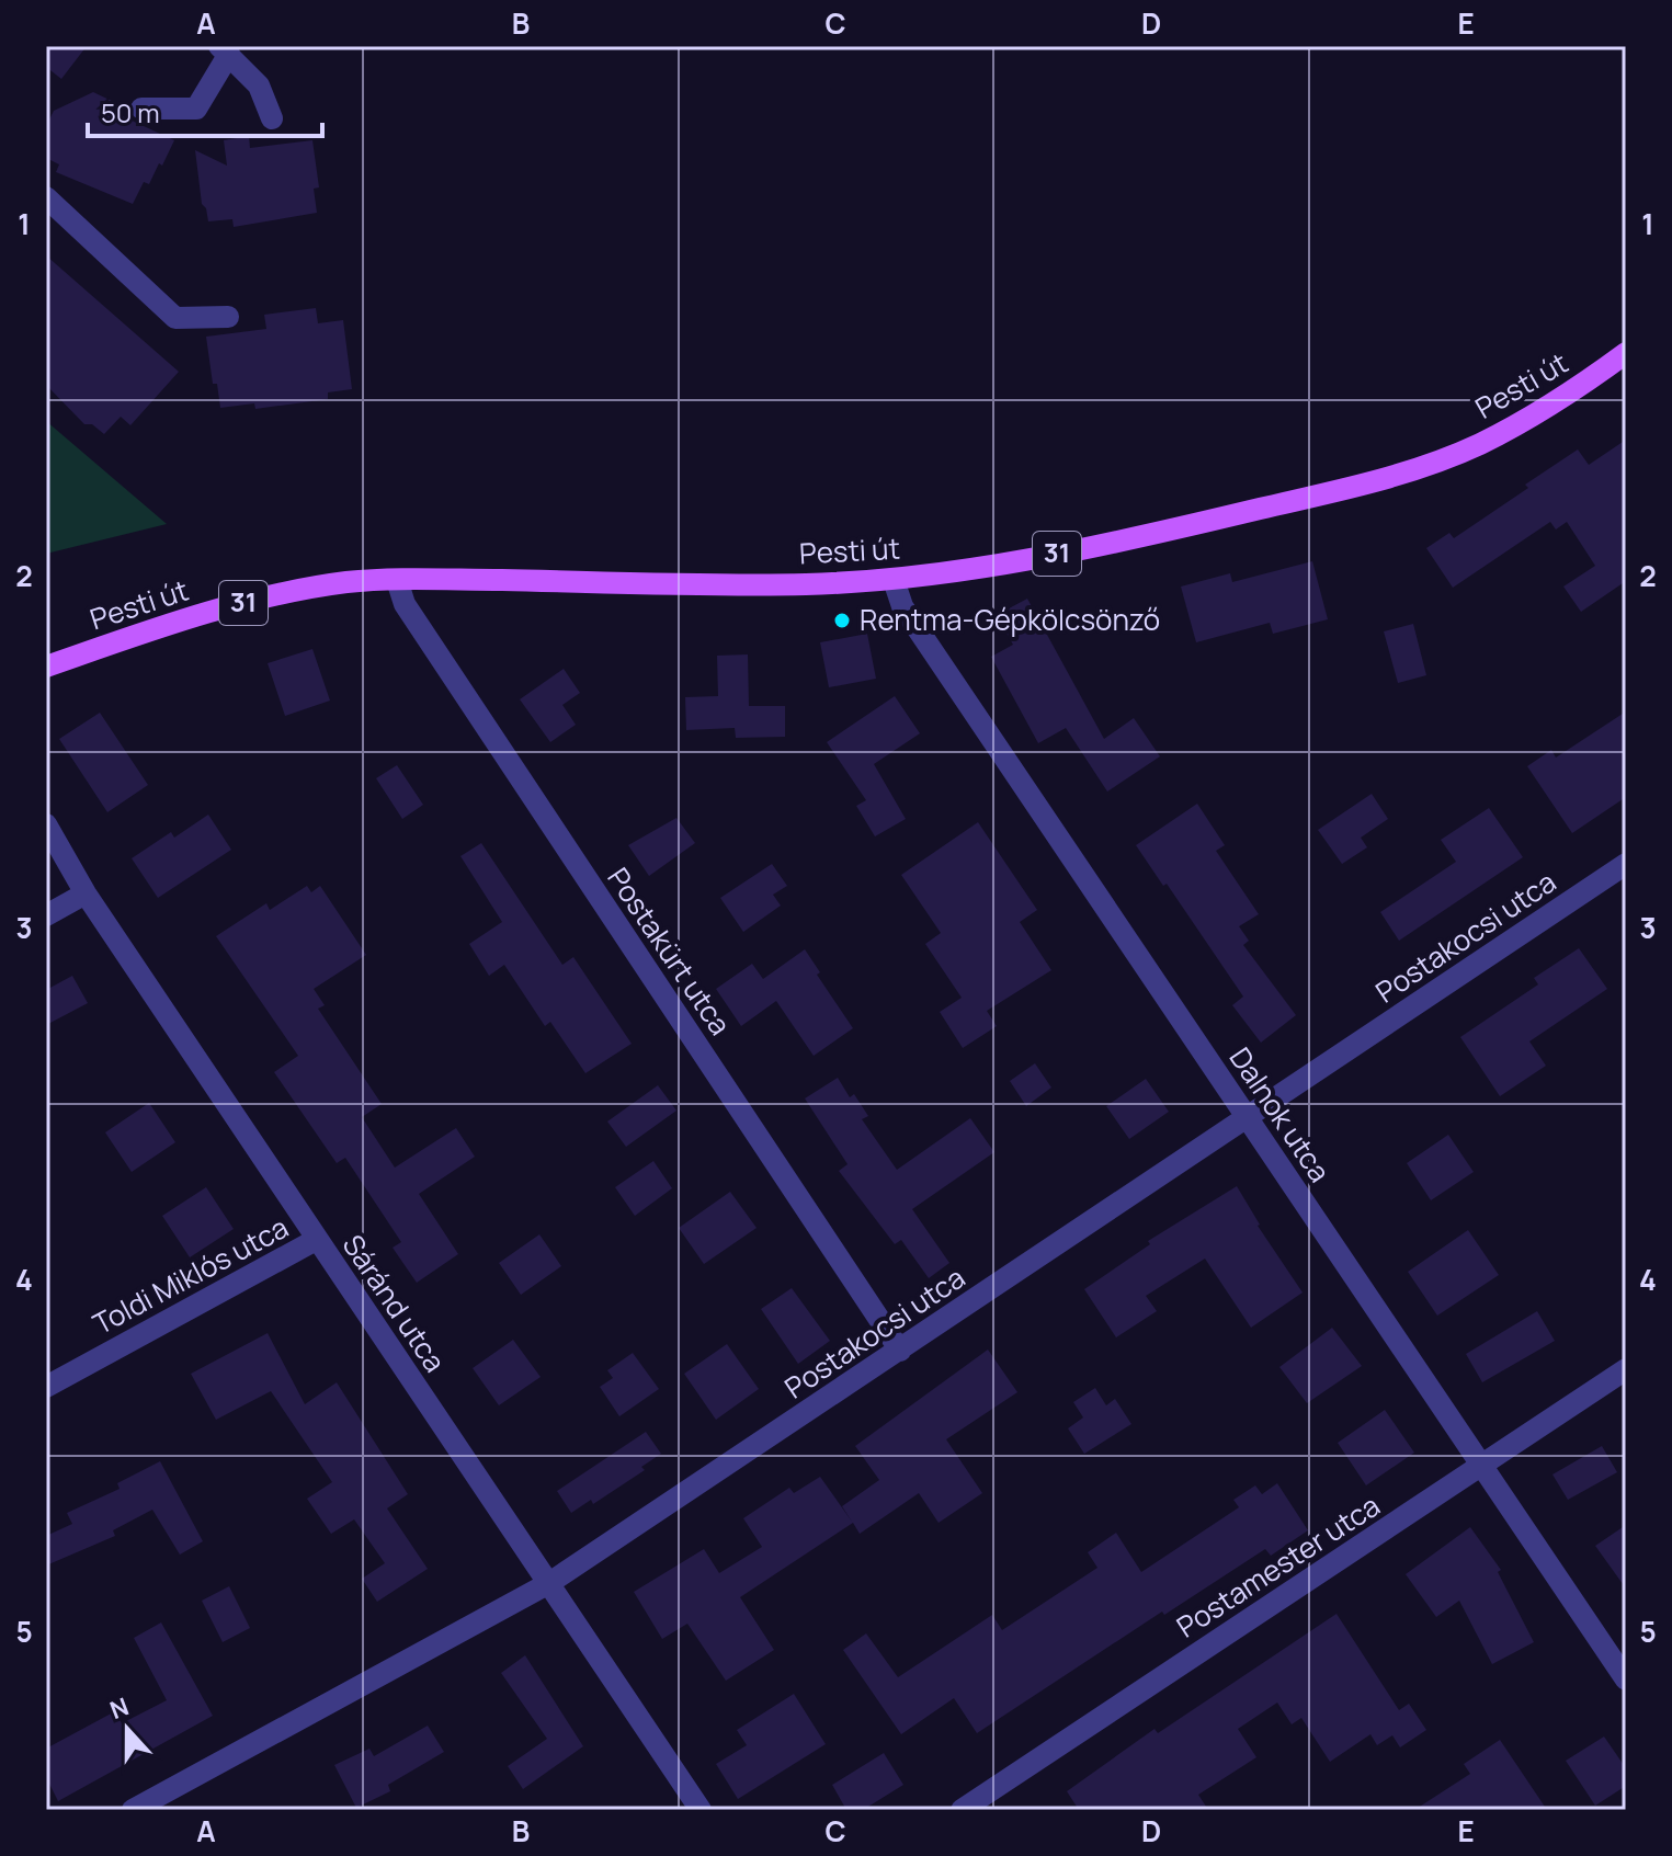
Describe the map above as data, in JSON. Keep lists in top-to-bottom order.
{
  "streets": {
    "main road": ["Pesti út", "31"],
    "street": [
      "Postakocsi utca",
      "Postakürt utca",
      "Dalnok utca",
      "Toldi Miklós utca",
      "Sáránd utca",
      "Postamester utca"
    ]
  },
  "crossings": [
    ["Pesti út", "Postakürt utca"],
    ["Pesti út", "Dalnok utca"],
    ["Postakocsi utca", "Postakürt utca"],
    ["Postakocsi utca", "Dalnok utca"],
    ["Postakocsi utca", "Sáránd utca"],
    ["Dalnok utca", "Postamester utca"],
    ["Toldi Miklós utca", "Sáránd utca"]
  ],
  "places": ["Rentma-Gépkölcsönző"],
  "scale_bar": "50 m",
  "north": "top",
  "grid": {
    "columns": [
      "A",
      "B",
      "C",
      "D",
      "E"
    ],
    "rows": [
      "1",
      "2",
      "3",
      "4",
      "5"
    ]
  }
}
